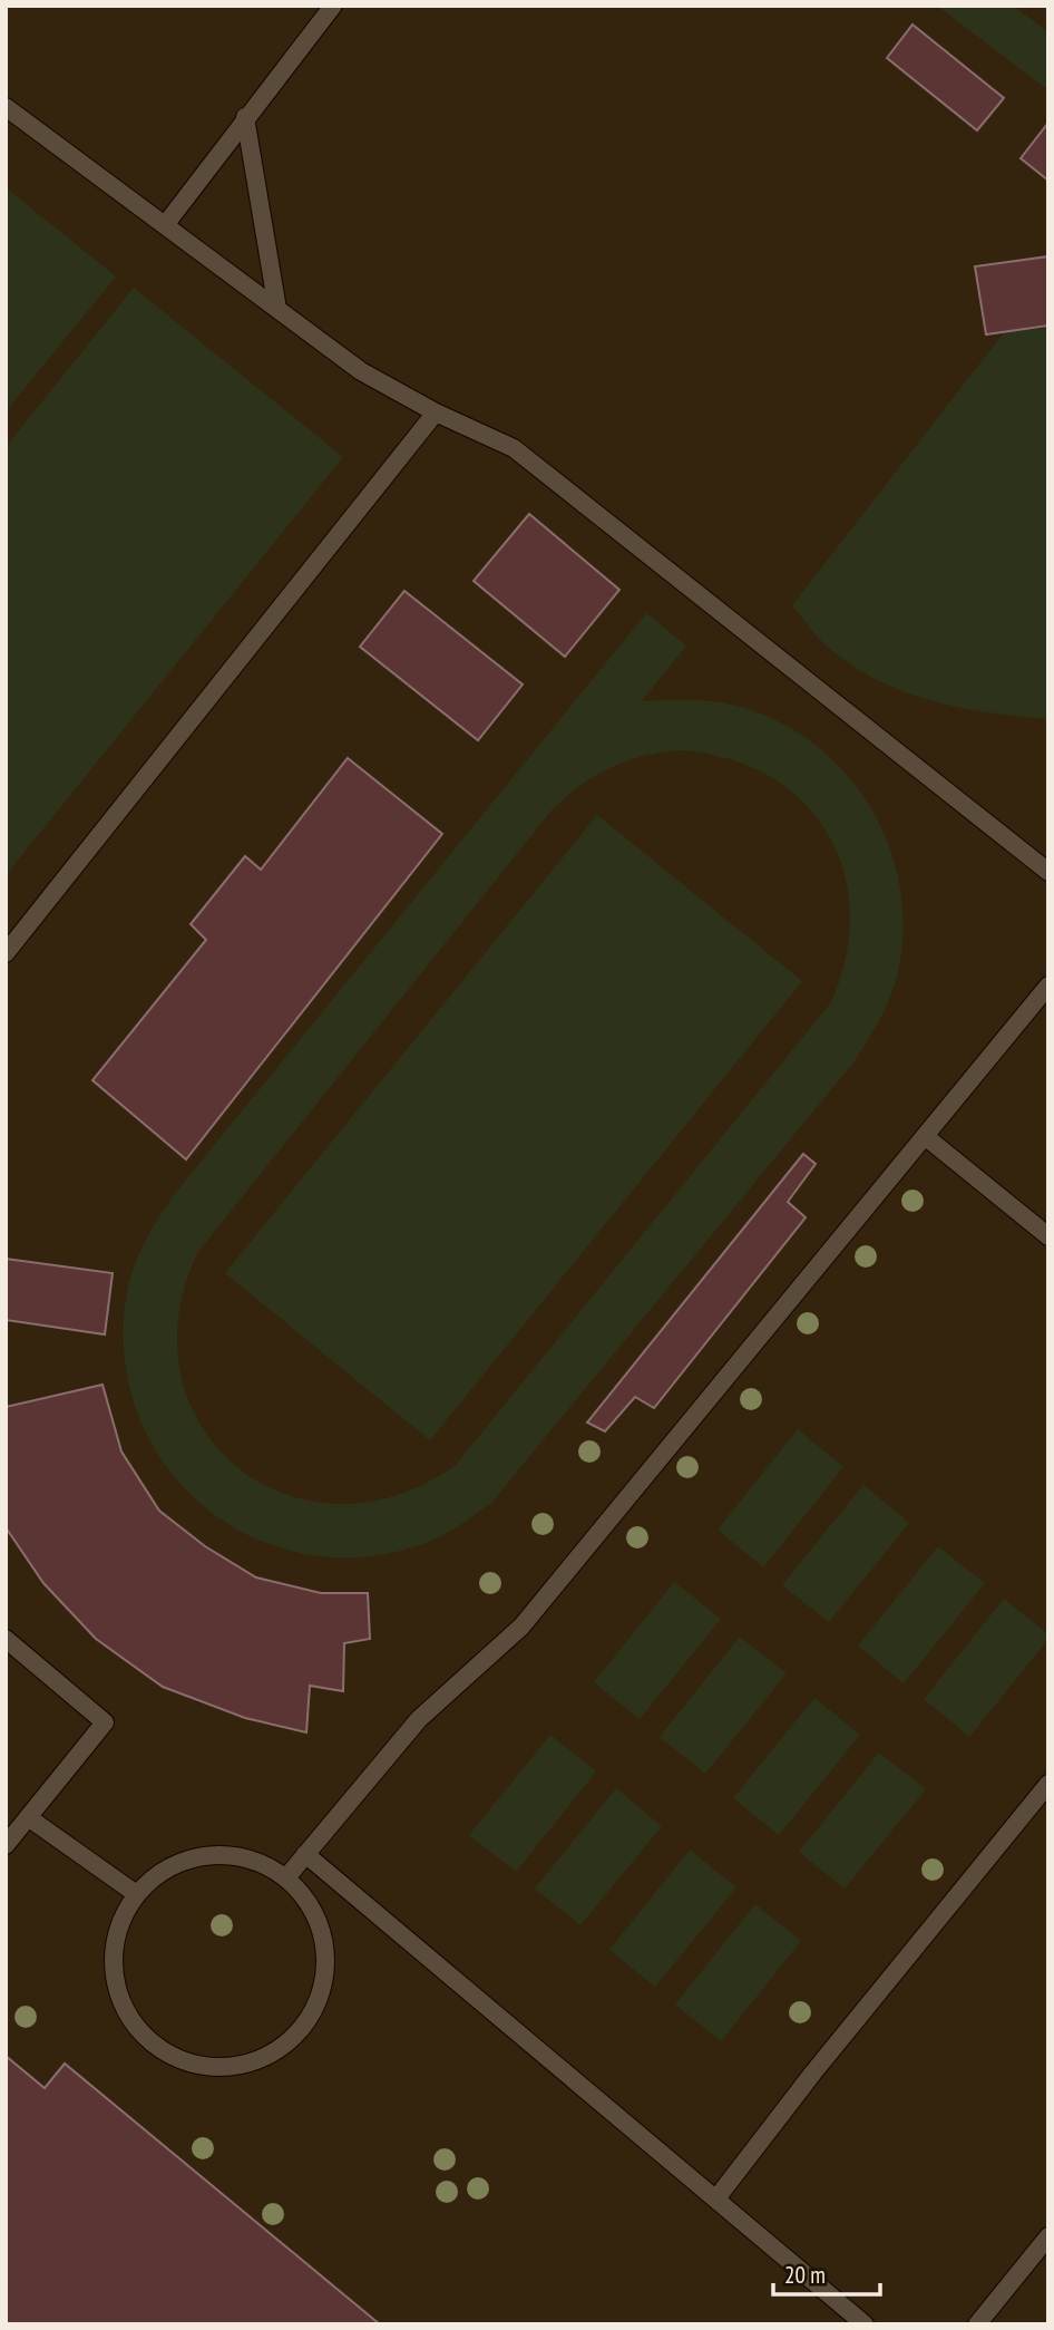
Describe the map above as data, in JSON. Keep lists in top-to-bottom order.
{
  "scale_bar": "20 m"
}
